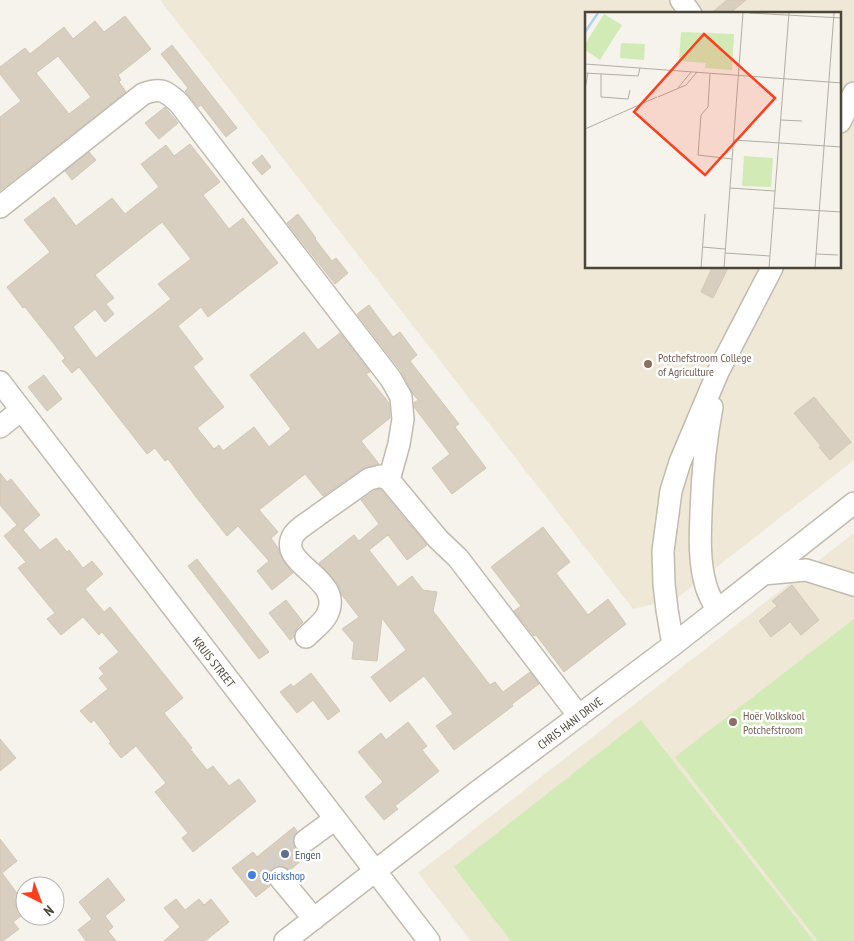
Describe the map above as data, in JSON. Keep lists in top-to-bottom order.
{
  "streets": {
    "street": ["KRUIS STREET", "CHRIS HANI DRIVE"]
  },
  "crossings": [
    ["KRUIS STREET", "CHRIS HANI DRIVE"]
  ],
  "places": [
    "Potchefstroom College of Agriculture",
    "Hoër Volkskool Potchefstroom",
    "Engen",
    "Quickshop"
  ],
  "north": "bottom right"
}
